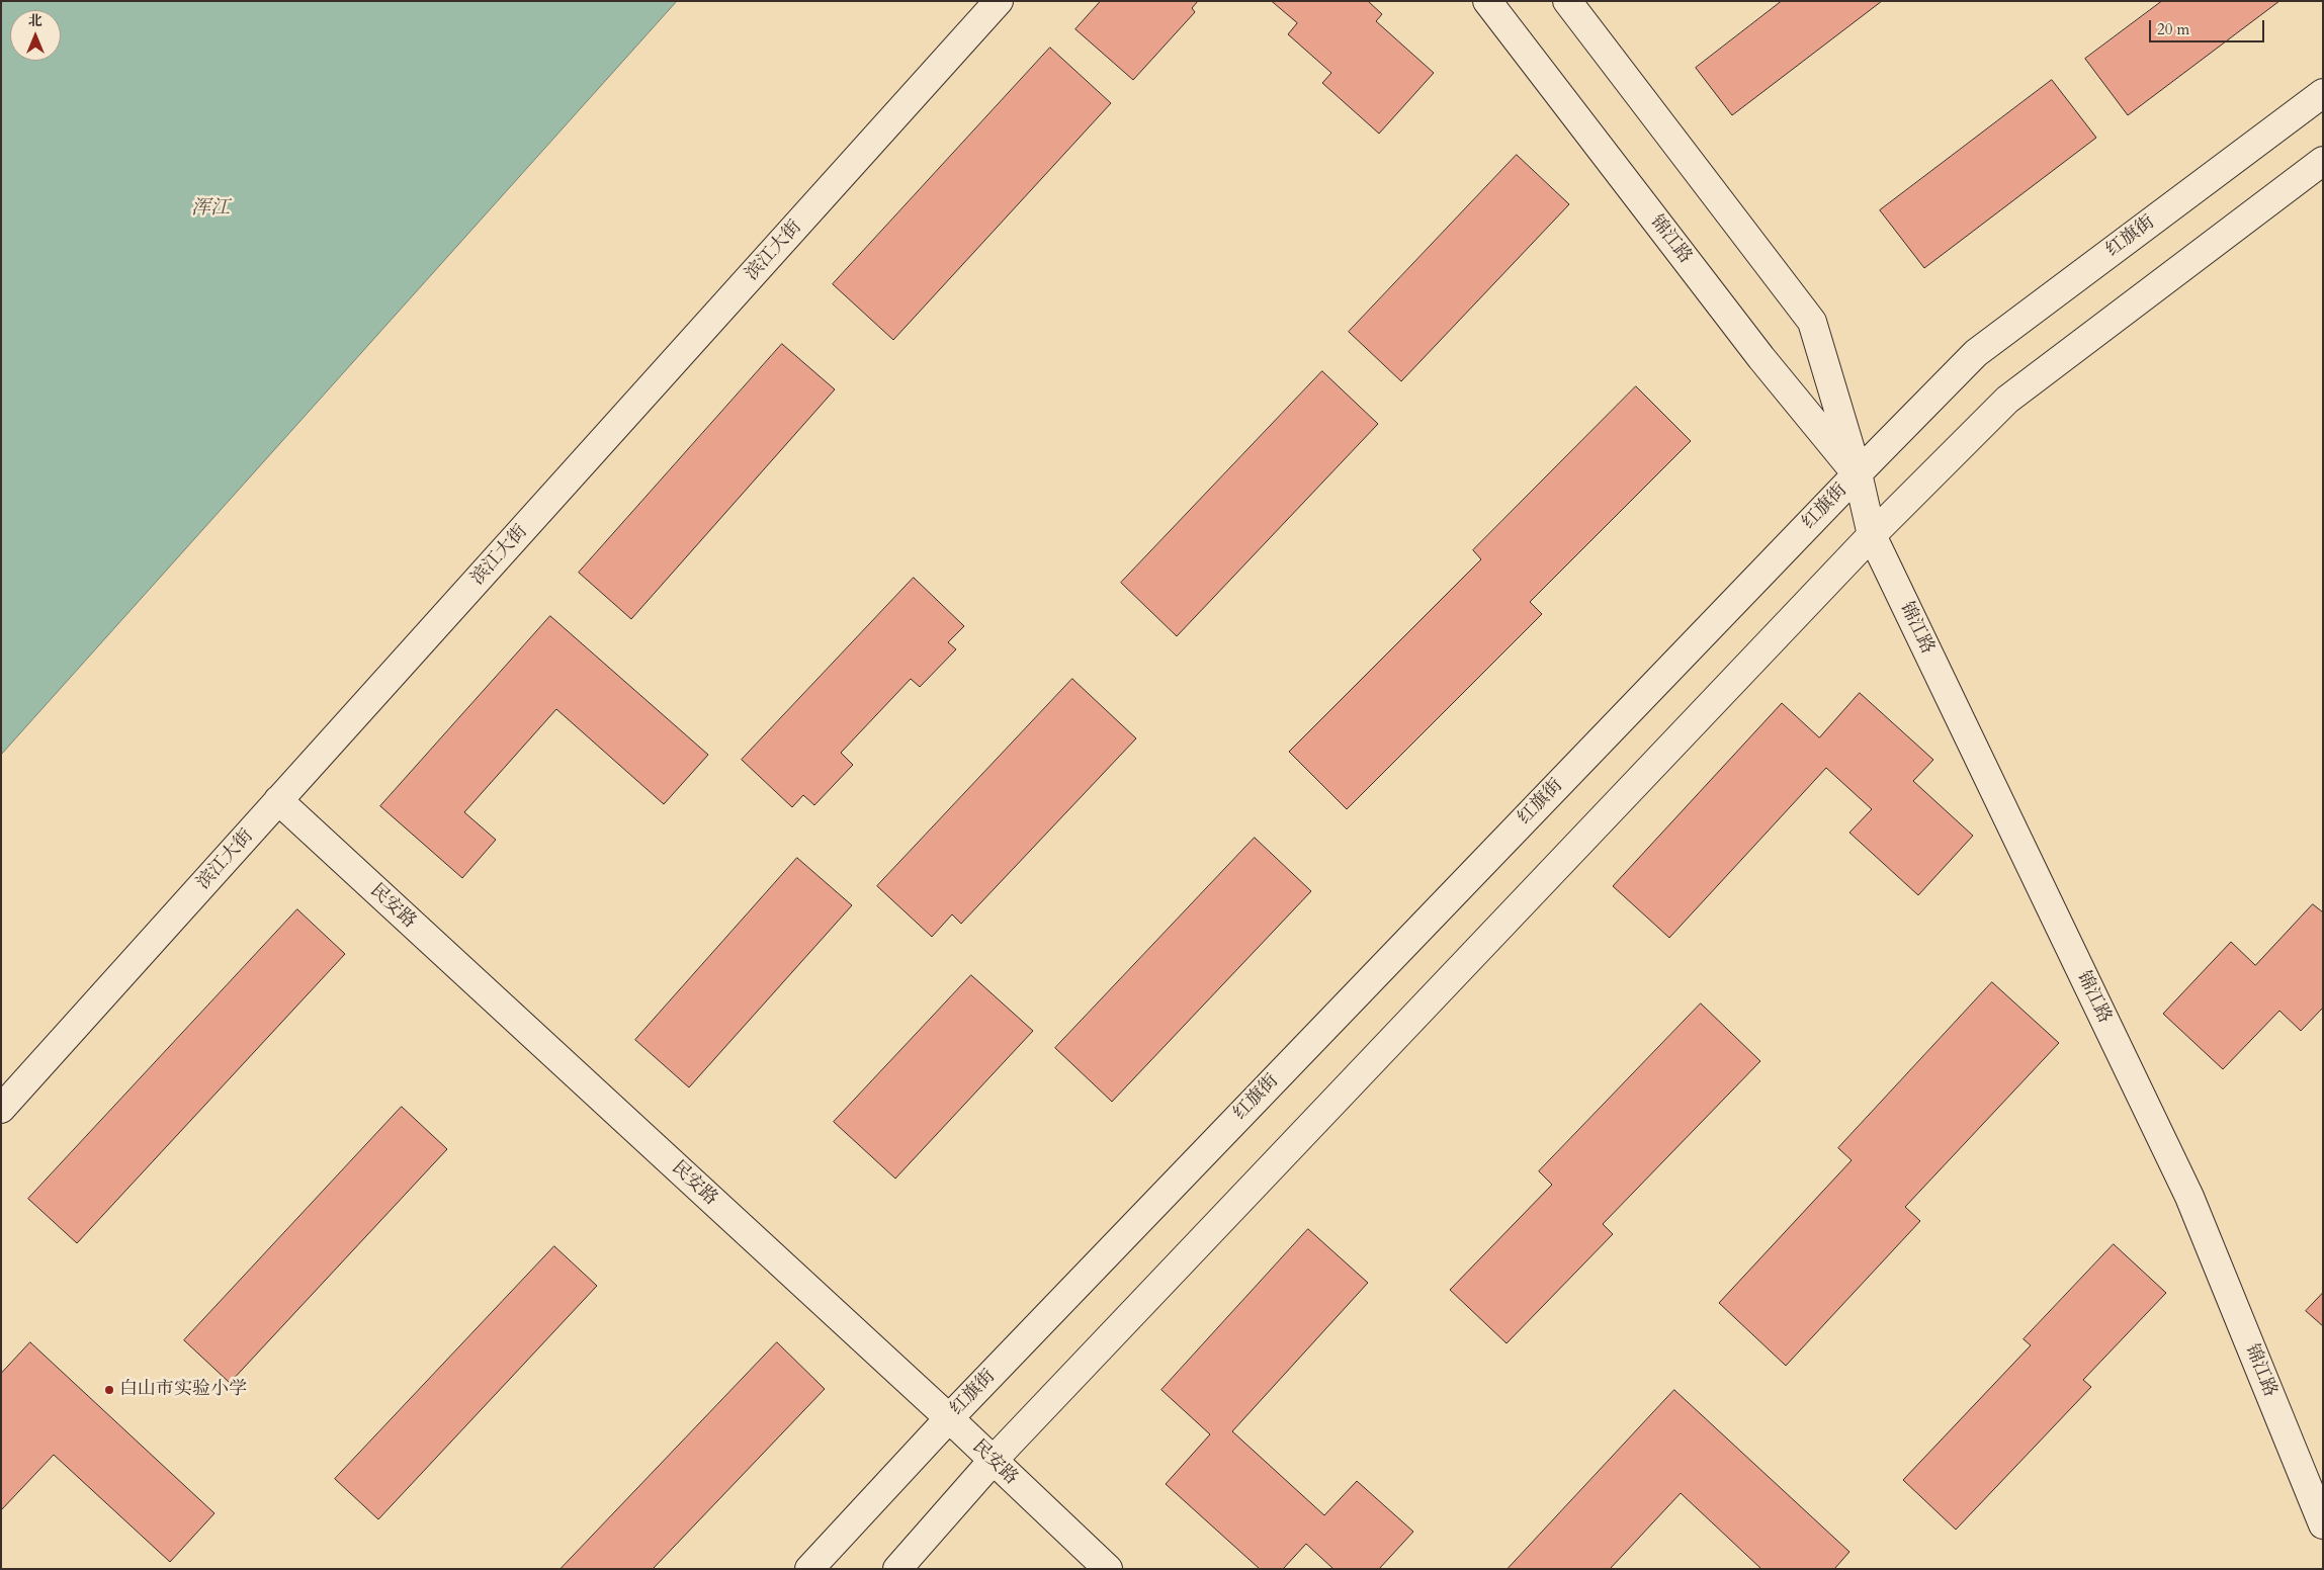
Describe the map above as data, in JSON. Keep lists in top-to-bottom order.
{
  "streets": {
    "street": [
      "红旗街",
      "锦江路",
      "滨江大街",
      "民安路"
    ]
  },
  "crossings": [
    ["红旗街", "锦江路"],
    ["红旗街", "民安路"],
    ["滨江大街", "民安路"]
  ],
  "water": ["浑江"],
  "places": ["白山市实验小学"],
  "scale_bar": "20 m",
  "north": "top"
}
